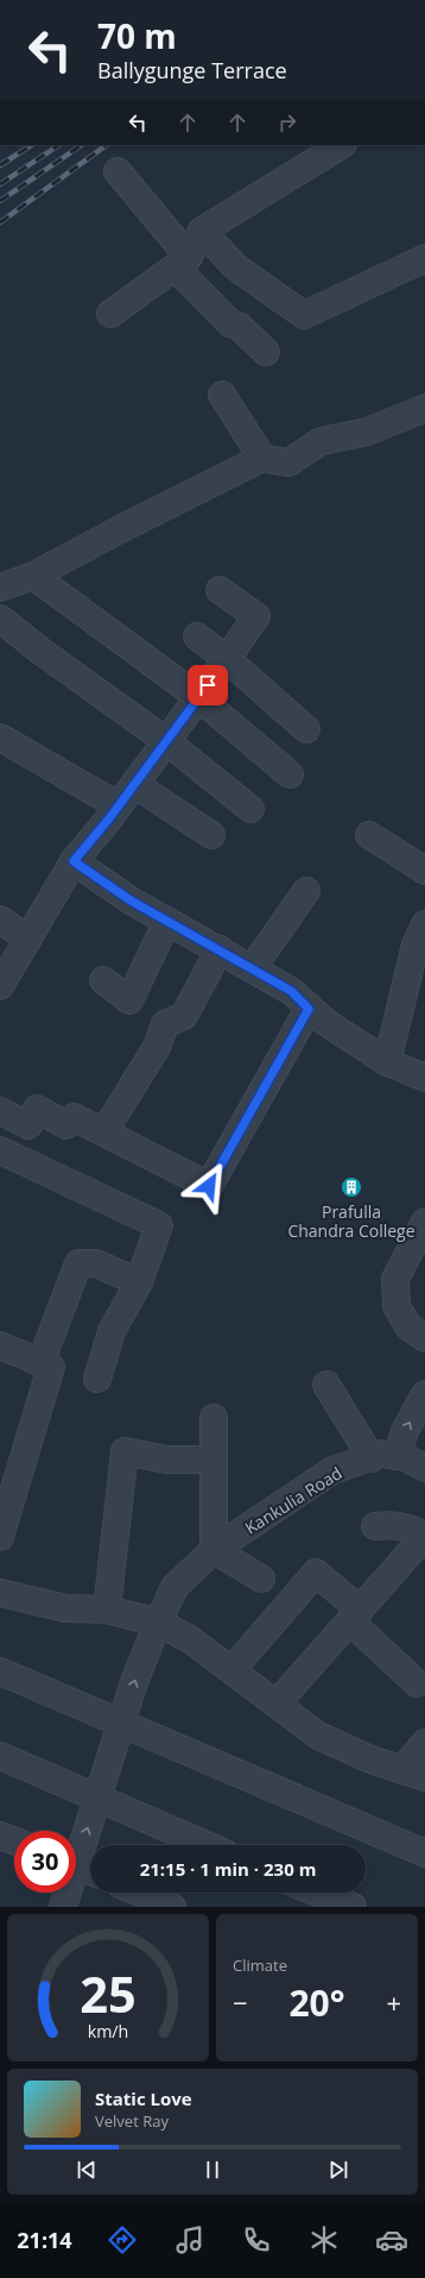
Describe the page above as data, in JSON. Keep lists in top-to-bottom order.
{
  "streets": {
    "street": ["Kankulia Road"]
  },
  "places": {
    "building": ["Prafulla Chandra College"]
  },
  "page": {
    "turn": ["70 m", "Ballygunge Terrace"],
    "limit": "30",
    "trip": "21:15 · 1 min · 230 m",
    "tile": "Climate",
    "heat": ["−", "20°", "+"],
    "song": ["Static Love", "Velvet Ray"],
    "tabs": "21:14",
    "gauge": ["25", "km/h"]
  }
}
